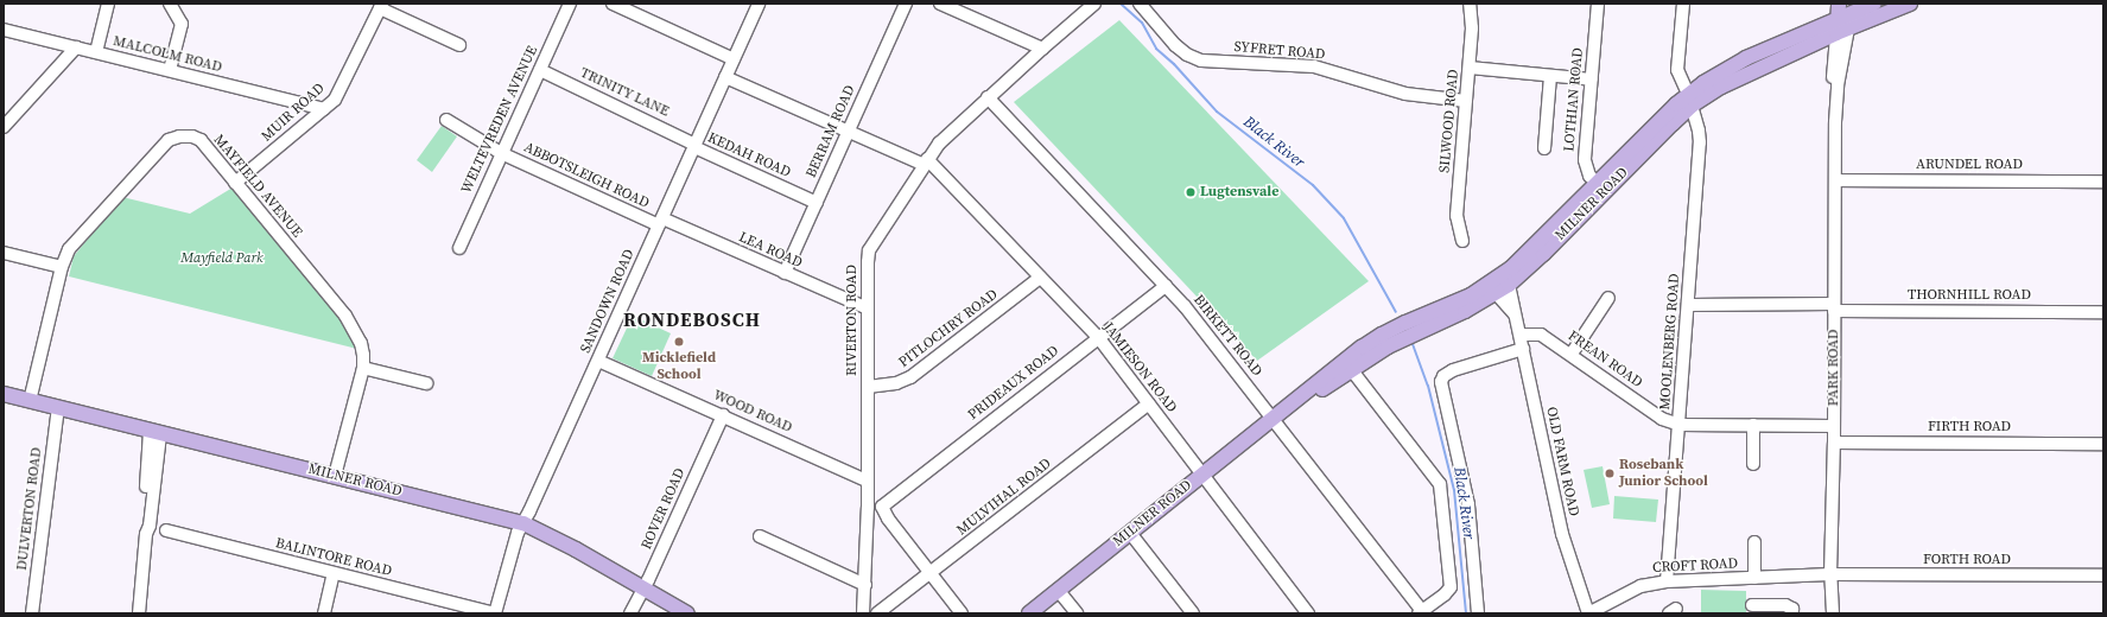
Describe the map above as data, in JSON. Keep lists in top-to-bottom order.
{
  "streets": {
    "main road": ["MILNER ROAD", "PARK ROAD"],
    "street": [
      "SYFRET ROAD",
      "MALCOLM ROAD",
      "TRINITY LANE",
      "LOTHIAN ROAD",
      "MUIR ROAD",
      "WELTEVREDEN AVENUE",
      "SILWOOD ROAD",
      "BERRAM ROAD",
      "KEDAH ROAD",
      "ARUNDEL ROAD",
      "ABBOTSLEIGH ROAD",
      "MAYFIELD AVENUE",
      "LEA ROAD",
      "THORNHILL ROAD",
      "SANDOWN ROAD",
      "RIVERTON ROAD",
      "PITLOCHRY ROAD",
      "BIRKETT ROAD",
      "MOOLENBERG ROAD",
      "FREAN ROAD",
      "JAMIESON ROAD",
      "PRIDEAUX ROAD",
      "WOOD ROAD",
      "FIRTH ROAD",
      "OLD FARM ROAD",
      "MULVIHAL ROAD",
      "DULVERTON ROAD",
      "ROVER ROAD",
      "BALINTORE ROAD",
      "FORTH ROAD",
      "CROFT ROAD"
    ]
  },
  "crossings": [
    ["SYFRET ROAD", "SILWOOD ROAD"],
    ["MALCOLM ROAD", "MUIR ROAD"],
    ["TRINITY LANE", "WELTEVREDEN AVENUE"],
    ["TRINITY LANE", "KEDAH ROAD"],
    ["TRINITY LANE", "SANDOWN ROAD"],
    ["LOTHIAN ROAD", "MILNER ROAD"],
    ["MUIR ROAD", "MAYFIELD AVENUE"],
    ["WELTEVREDEN AVENUE", "ABBOTSLEIGH ROAD"],
    ["BERRAM ROAD", "KEDAH ROAD"],
    ["BERRAM ROAD", "LEA ROAD"],
    ["BERRAM ROAD", "JAMIESON ROAD"],
    ["KEDAH ROAD", "SANDOWN ROAD"],
    ["ARUNDEL ROAD", "PARK ROAD"],
    ["ABBOTSLEIGH ROAD", "LEA ROAD"],
    ["ABBOTSLEIGH ROAD", "SANDOWN ROAD"],
    ["MAYFIELD AVENUE", "MILNER ROAD"],
    ["MILNER ROAD", "SANDOWN ROAD"],
    ["MILNER ROAD", "BIRKETT ROAD"],
    ["MILNER ROAD", "MOOLENBERG ROAD"],
    ["MILNER ROAD", "JAMIESON ROAD"],
    ["MILNER ROAD", "PARK ROAD"],
    ["MILNER ROAD", "OLD FARM ROAD"],
    ["MILNER ROAD", "DULVERTON ROAD"],
    ["MILNER ROAD", "ROVER ROAD"],
    ["LEA ROAD", "SANDOWN ROAD"],
    ["LEA ROAD", "RIVERTON ROAD"],
    ["THORNHILL ROAD", "MOOLENBERG ROAD"],
    ["THORNHILL ROAD", "PARK ROAD"],
    ["SANDOWN ROAD", "JAMIESON ROAD"],
    ["SANDOWN ROAD", "WOOD ROAD"],
    ["SANDOWN ROAD", "BALINTORE ROAD"],
    ["RIVERTON ROAD", "PITLOCHRY ROAD"],
    ["RIVERTON ROAD", "BIRKETT ROAD"],
    ["RIVERTON ROAD", "JAMIESON ROAD"],
    ["RIVERTON ROAD", "WOOD ROAD"],
    ["PITLOCHRY ROAD", "JAMIESON ROAD"],
    ["BIRKETT ROAD", "PRIDEAUX ROAD"],
    ["MOOLENBERG ROAD", "FREAN ROAD"],
    ["MOOLENBERG ROAD", "CROFT ROAD"],
    ["FREAN ROAD", "PARK ROAD"],
    ["FREAN ROAD", "OLD FARM ROAD"],
    ["JAMIESON ROAD", "PRIDEAUX ROAD"],
    ["JAMIESON ROAD", "MULVIHAL ROAD"],
    ["PARK ROAD", "FIRTH ROAD"],
    ["PARK ROAD", "FORTH ROAD"],
    ["PARK ROAD", "CROFT ROAD"],
    ["WOOD ROAD", "ROVER ROAD"],
    ["OLD FARM ROAD", "CROFT ROAD"],
    ["FORTH ROAD", "CROFT ROAD"]
  ],
  "districts": ["RONDEBOSCH"],
  "water": ["Black River"],
  "parks": ["Mayfield Park"],
  "places": ["Lugtensvale", "Micklefield School", "Rosebank Junior School"]
}
